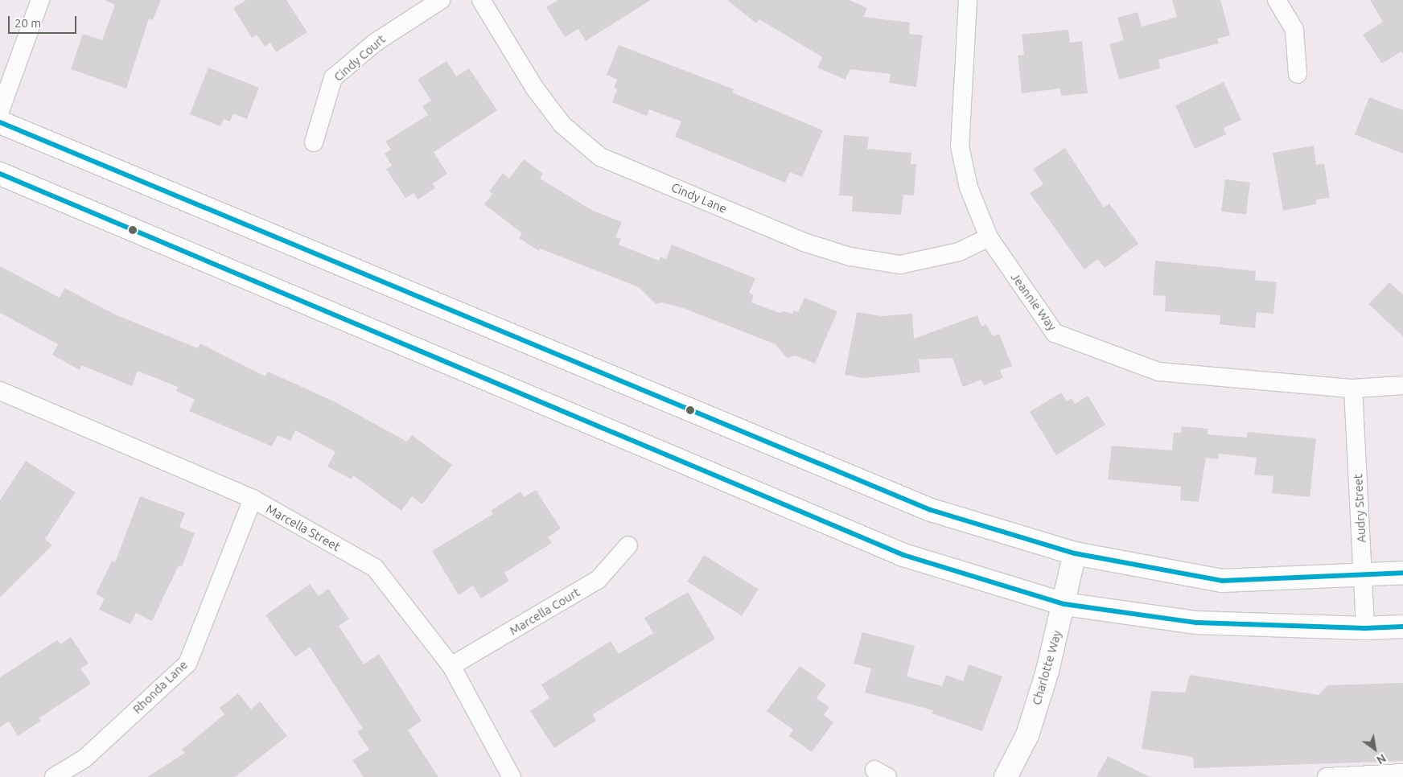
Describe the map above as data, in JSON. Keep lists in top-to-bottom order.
{
  "streets": {
    "main road": ["Charlotte Way"],
    "street": [
      "Cindy Court",
      "Cindy Lane",
      "Jeannie Way",
      "Audry Street",
      "Marcella Street",
      "Marcella Court",
      "Rhonda Lane"
    ]
  },
  "crossings": [
    ["Cindy Lane", "Jeannie Way"],
    ["Jeannie Way", "Audry Street"],
    ["Marcella Street", "Marcella Court"],
    ["Marcella Street", "Rhonda Lane"]
  ],
  "scale_bar": "20 m",
  "north": "bottom right"
}
